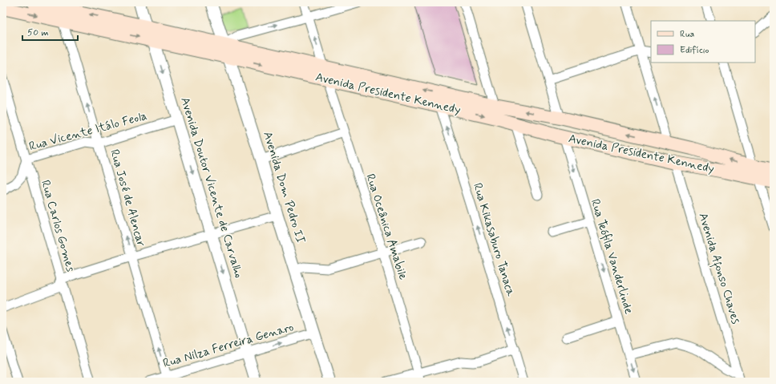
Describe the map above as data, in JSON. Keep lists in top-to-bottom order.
{
  "streets": {
    "main road": ["Avenida Presidente Kennedy"],
    "street": [
      "Rua Vicente Itálo Feola",
      "Avenida Doutor Vicente de Carvalho",
      "Avenida Dom Pedro II",
      "Rua José de Alencar",
      "Rua Carlos Gomes",
      "Rua Oceânica Amabile",
      "Rua Kikasaburo Tanaca",
      "Rua Teófila Vanderlinde",
      "Avenida Afonso Chaves",
      "Rua Nilza Ferreira Genaro"
    ]
  },
  "crossings": [
    ["Avenida Presidente Kennedy", "Avenida Doutor Vicente de Carvalho"],
    ["Avenida Presidente Kennedy", "Avenida Dom Pedro II"],
    ["Avenida Presidente Kennedy", "Rua José de Alencar"],
    ["Avenida Presidente Kennedy", "Rua Oceânica Amabile"],
    ["Avenida Presidente Kennedy", "Rua Kikasaburo Tanaca"],
    ["Avenida Presidente Kennedy", "Rua Teófila Vanderlinde"],
    ["Avenida Presidente Kennedy", "Avenida Afonso Chaves"],
    ["Rua Vicente Itálo Feola", "Avenida Doutor Vicente de Carvalho"],
    ["Rua Vicente Itálo Feola", "Rua José de Alencar"],
    ["Rua Vicente Itálo Feola", "Rua Carlos Gomes"],
    ["Avenida Doutor Vicente de Carvalho", "Rua Nilza Ferreira Genaro"],
    ["Avenida Dom Pedro II", "Rua Nilza Ferreira Genaro"],
    ["Rua José de Alencar", "Rua Nilza Ferreira Genaro"]
  ],
  "one_way": [
    "Avenida Doutor Vicente de Carvalho",
    "Rua José de Alencar",
    "Rua Teófila Vanderlinde",
    "Rua Nilza Ferreira Genaro"
  ],
  "legend": ["Rua", "Edifício"],
  "scale_bar": "50 m"
}
